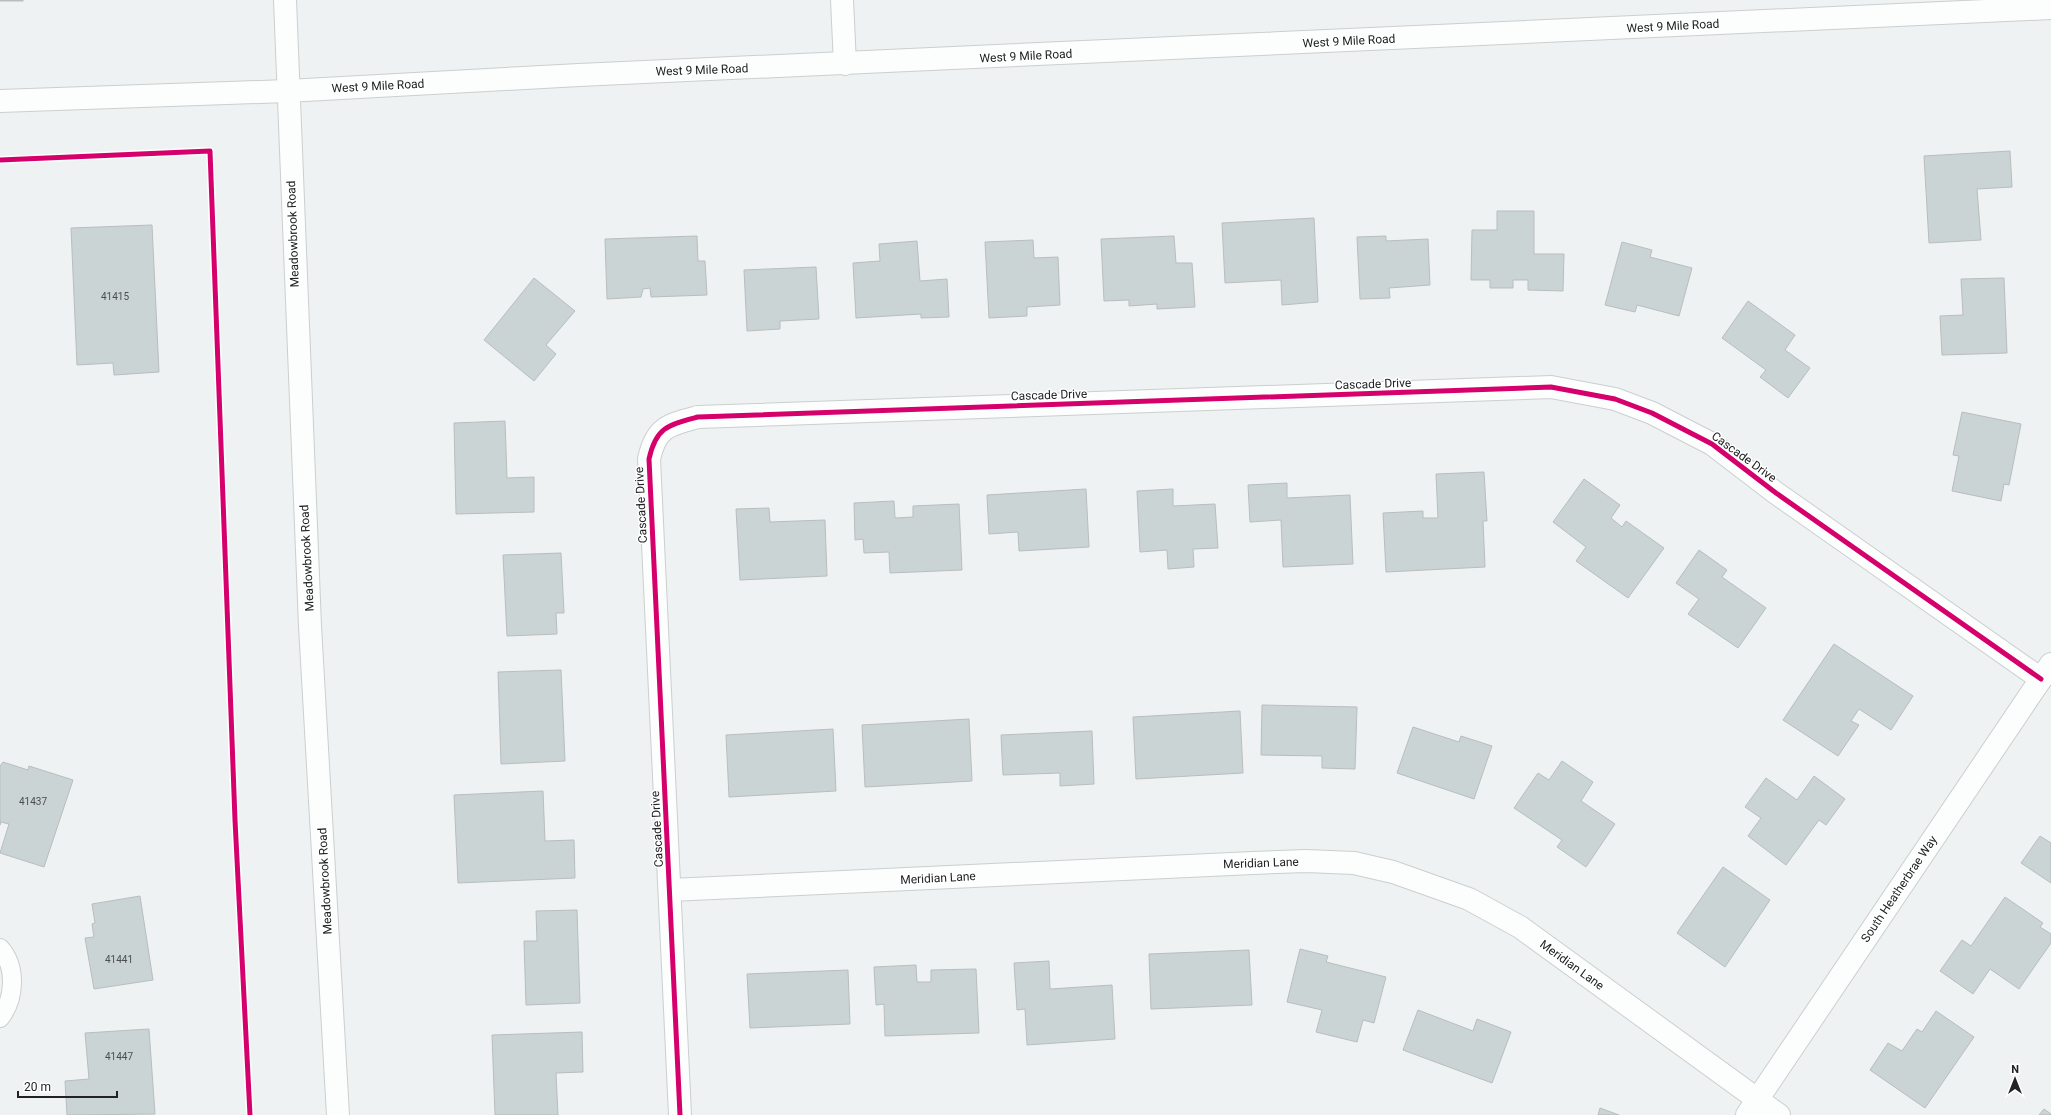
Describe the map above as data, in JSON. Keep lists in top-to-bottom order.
{
  "streets": {
    "street": [
      "West 9 Mile Road",
      "Meadowbrook Road",
      "Cascade Drive",
      "Meridian Lane",
      "South Heatherbrae Way"
    ]
  },
  "crossings": [
    ["West 9 Mile Road", "Meadowbrook Road"],
    ["Cascade Drive", "Meridian Lane"],
    ["Cascade Drive", "South Heatherbrae Way"],
    ["Meridian Lane", "South Heatherbrae Way"]
  ],
  "house_numbers": [
    "41415",
    "41437",
    "41441",
    "41447"
  ],
  "scale_bar": "20 m",
  "north": "top"
}
